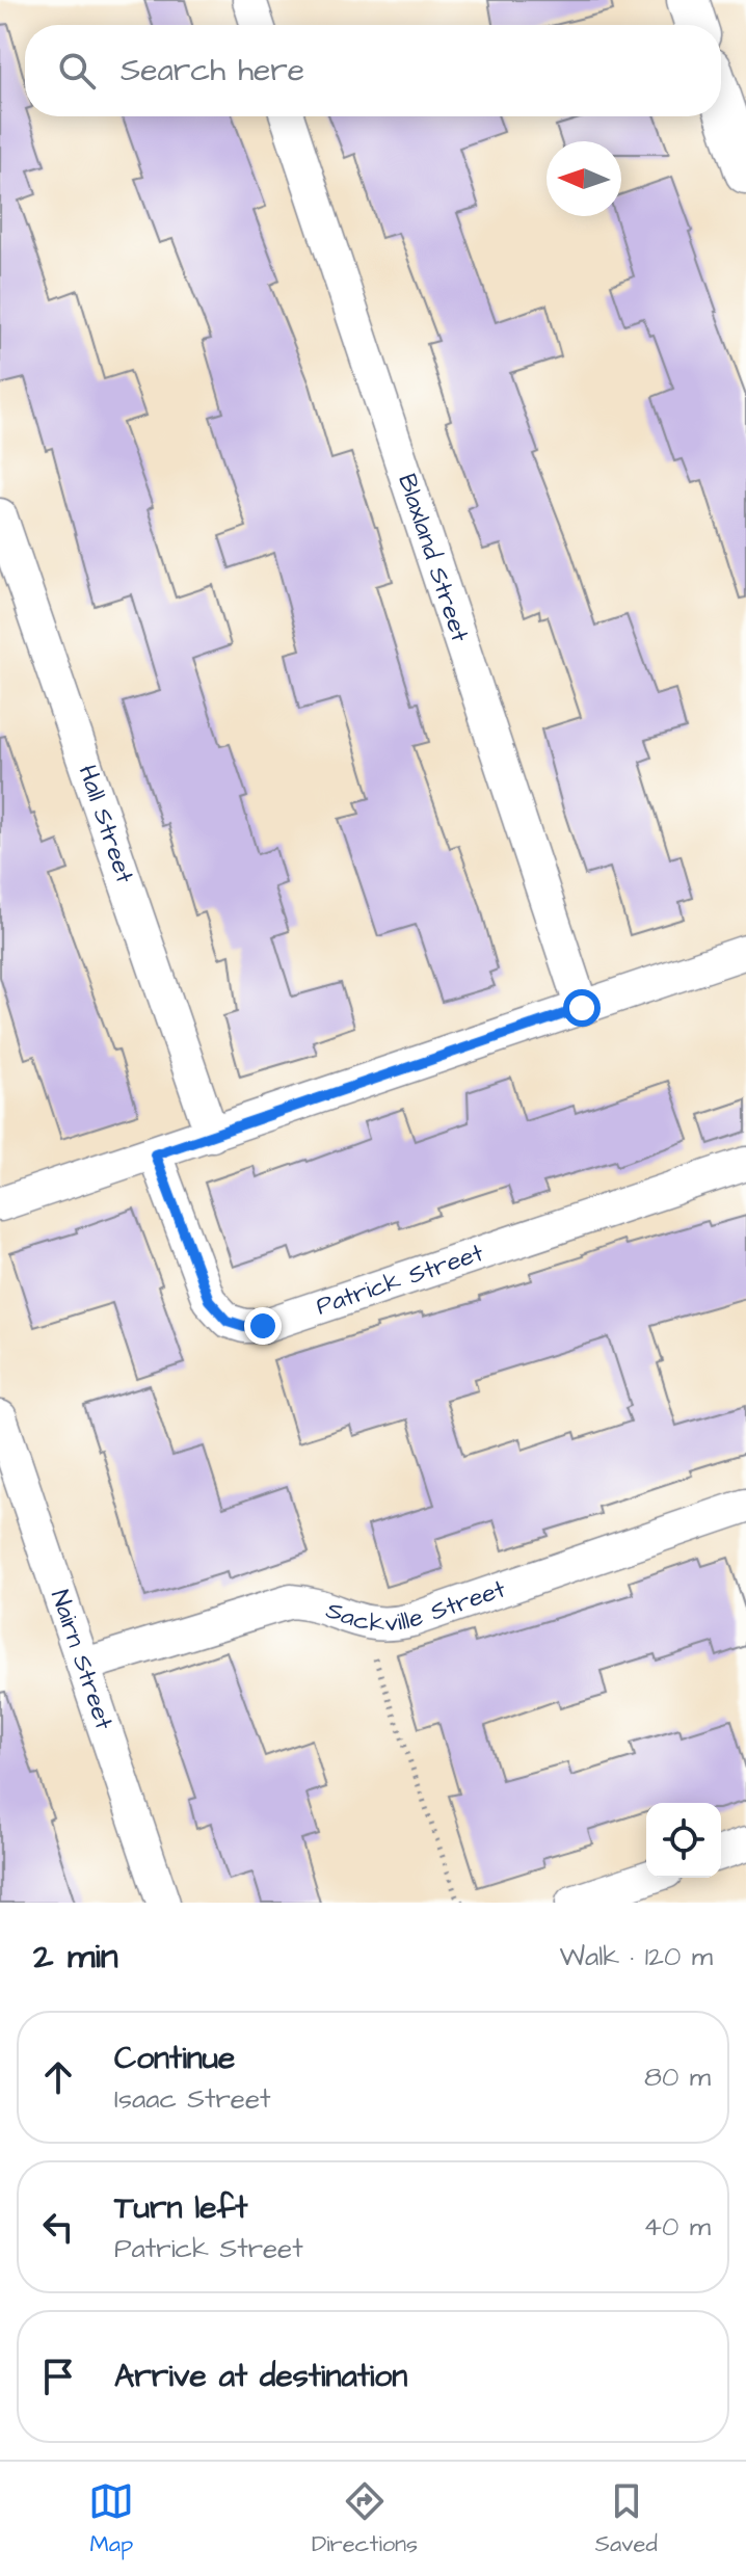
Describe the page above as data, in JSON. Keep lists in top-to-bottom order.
{
  "streets": {
    "street": [
      "Blaxland Street",
      "Hall Street",
      "Patrick Street",
      "Sackville Street",
      "Nairn Street"
    ]
  },
  "crossings": [
    ["Sackville Street", "Nairn Street"]
  ],
  "north": "left",
  "page": {
    "search": "Search here",
    "heading": ["2 min", "Walk · 120 m"],
    "list": [
      ["Continue", "Isaac Street", "80 m"],
      ["Turn left", "Patrick Street", "40 m"],
      "Arrive at destination"
    ],
    "nav": ["Map", "Directions", "Saved"]
  }
}
